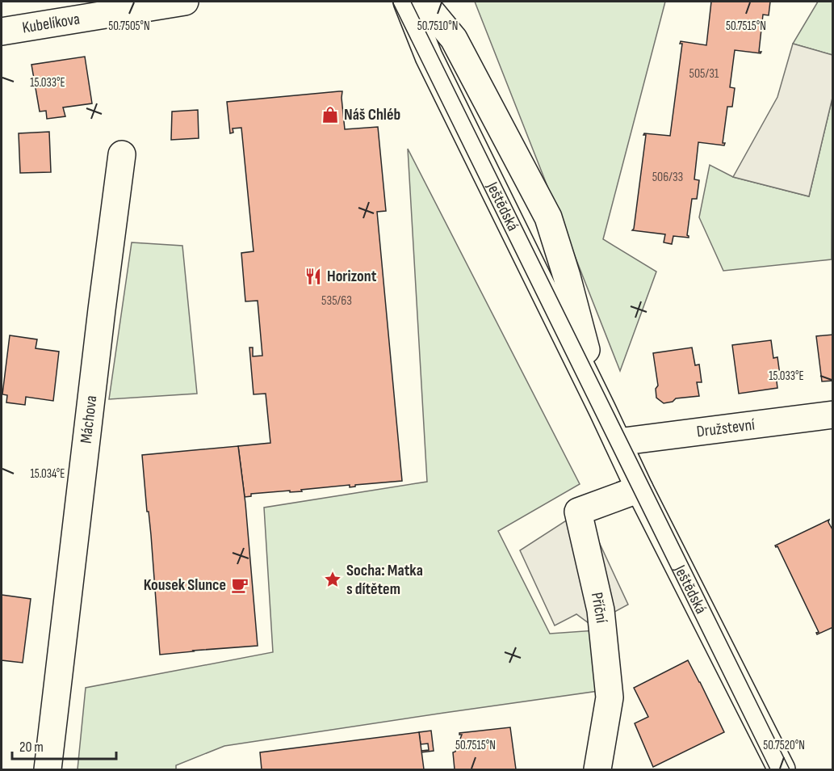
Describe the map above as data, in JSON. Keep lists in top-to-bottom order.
{
  "streets": {
    "street": [
      "Kubelíkova",
      "Ještědská",
      "Máchova",
      "Družstevní",
      "Příční"
    ]
  },
  "crossings": [
    ["Ještědská", "Družstevní"],
    ["Ještědská", "Příční"]
  ],
  "places": {
    "shop": ["Náš Chléb"],
    "restaurant": ["Horizont"],
    "place": ["Socha: Matka s dítětem"],
    "cafe": ["Kousek Slunce"]
  },
  "house_numbers": ["505/31", "506/33", "535/63"],
  "scale_bar": "20 m",
  "coordinates": [
    "50.7505°N",
    "50.7510°N",
    "50.7515°N",
    "15.033°E",
    "15.034°E",
    "50.7520°N"
  ]
}
